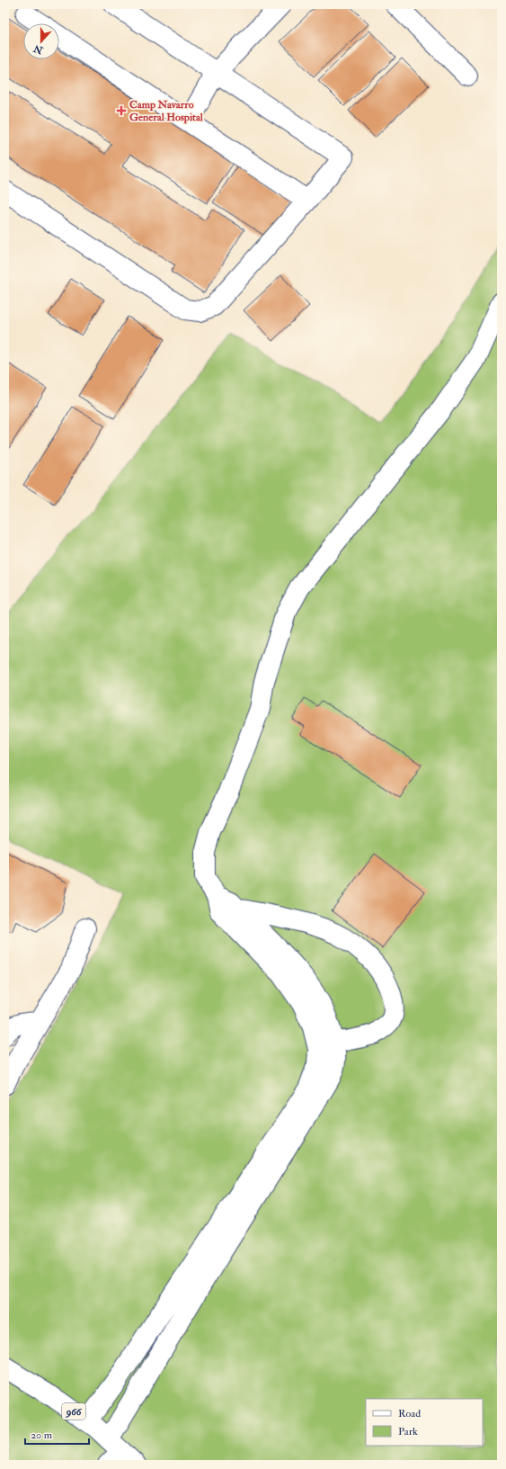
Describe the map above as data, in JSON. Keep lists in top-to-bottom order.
{
  "streets": {
    "main road": ["966"]
  },
  "places": {
    "health": ["Camp Navarro General Hospital"]
  },
  "legend": ["Road", "Park"],
  "scale_bar": "20 m",
  "north": "bottom"
}
